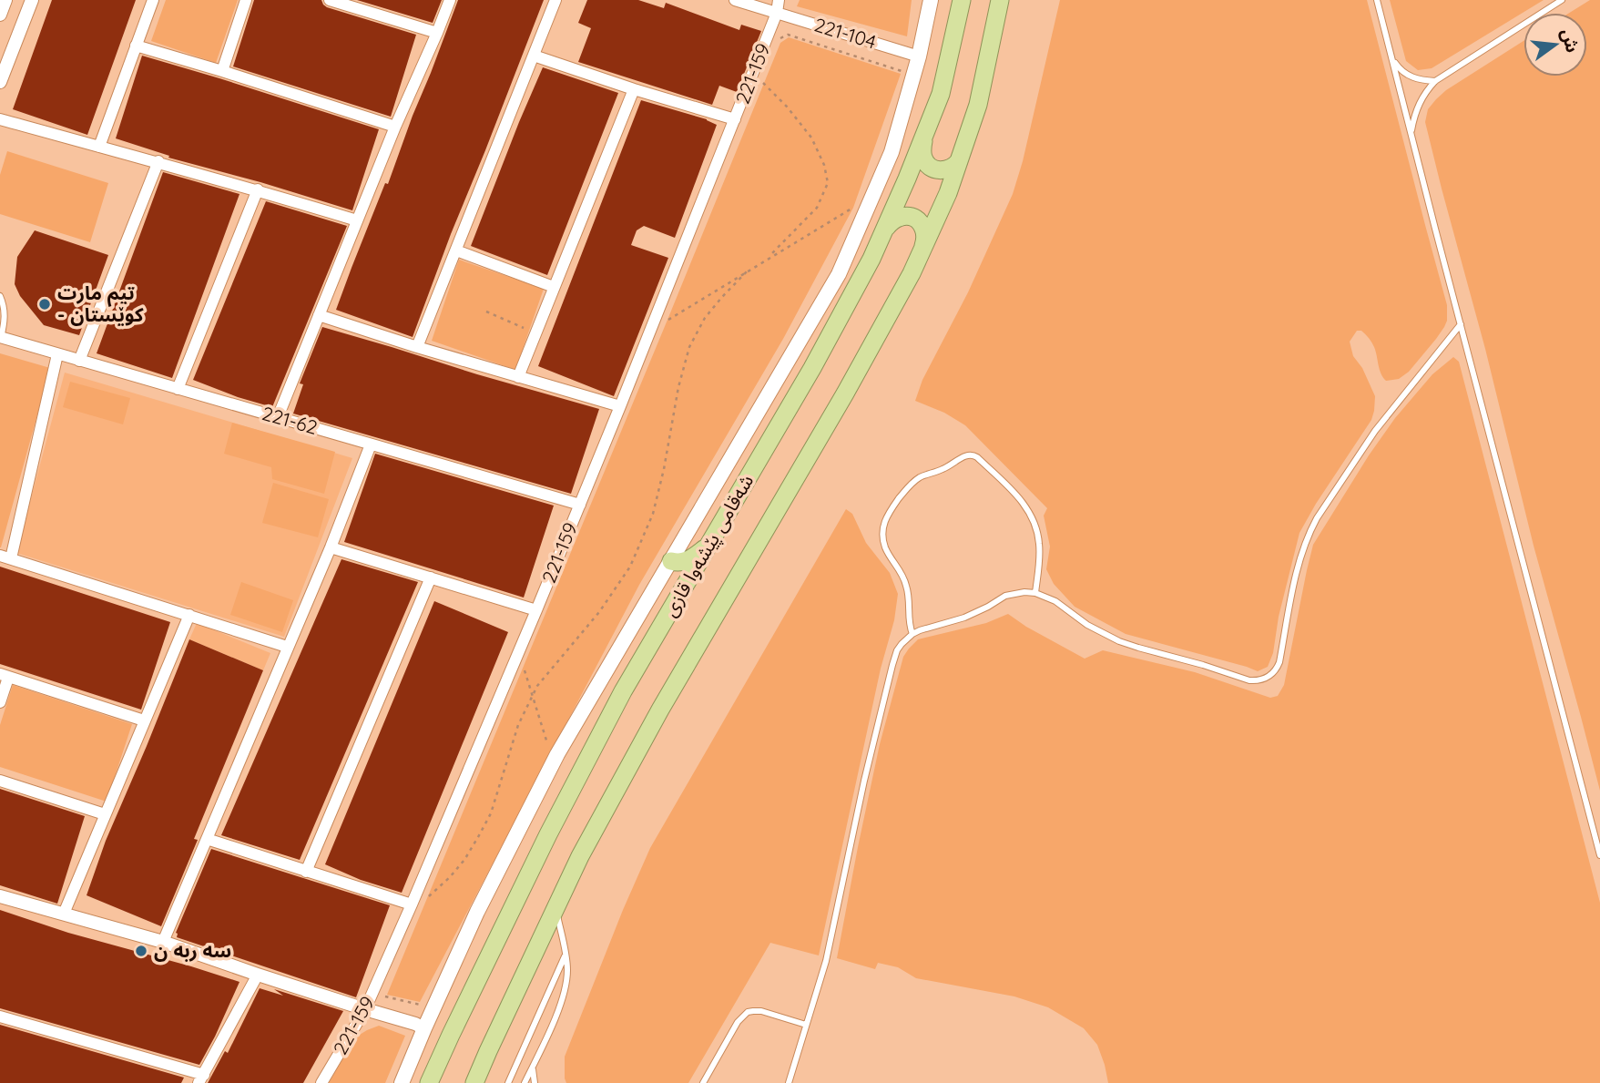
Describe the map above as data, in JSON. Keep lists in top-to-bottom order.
{
  "streets": {
    "highway": ["شەقامی پێشەوا قازی"],
    "street": ["221-104", "221-159", "221-62"]
  },
  "crossings": [
    ["221-104", "221-159"],
    ["221-159", "221-62"]
  ],
  "places": ["تیم مارت - کوێستان", "سه ربه ن"],
  "north": "right"
}
